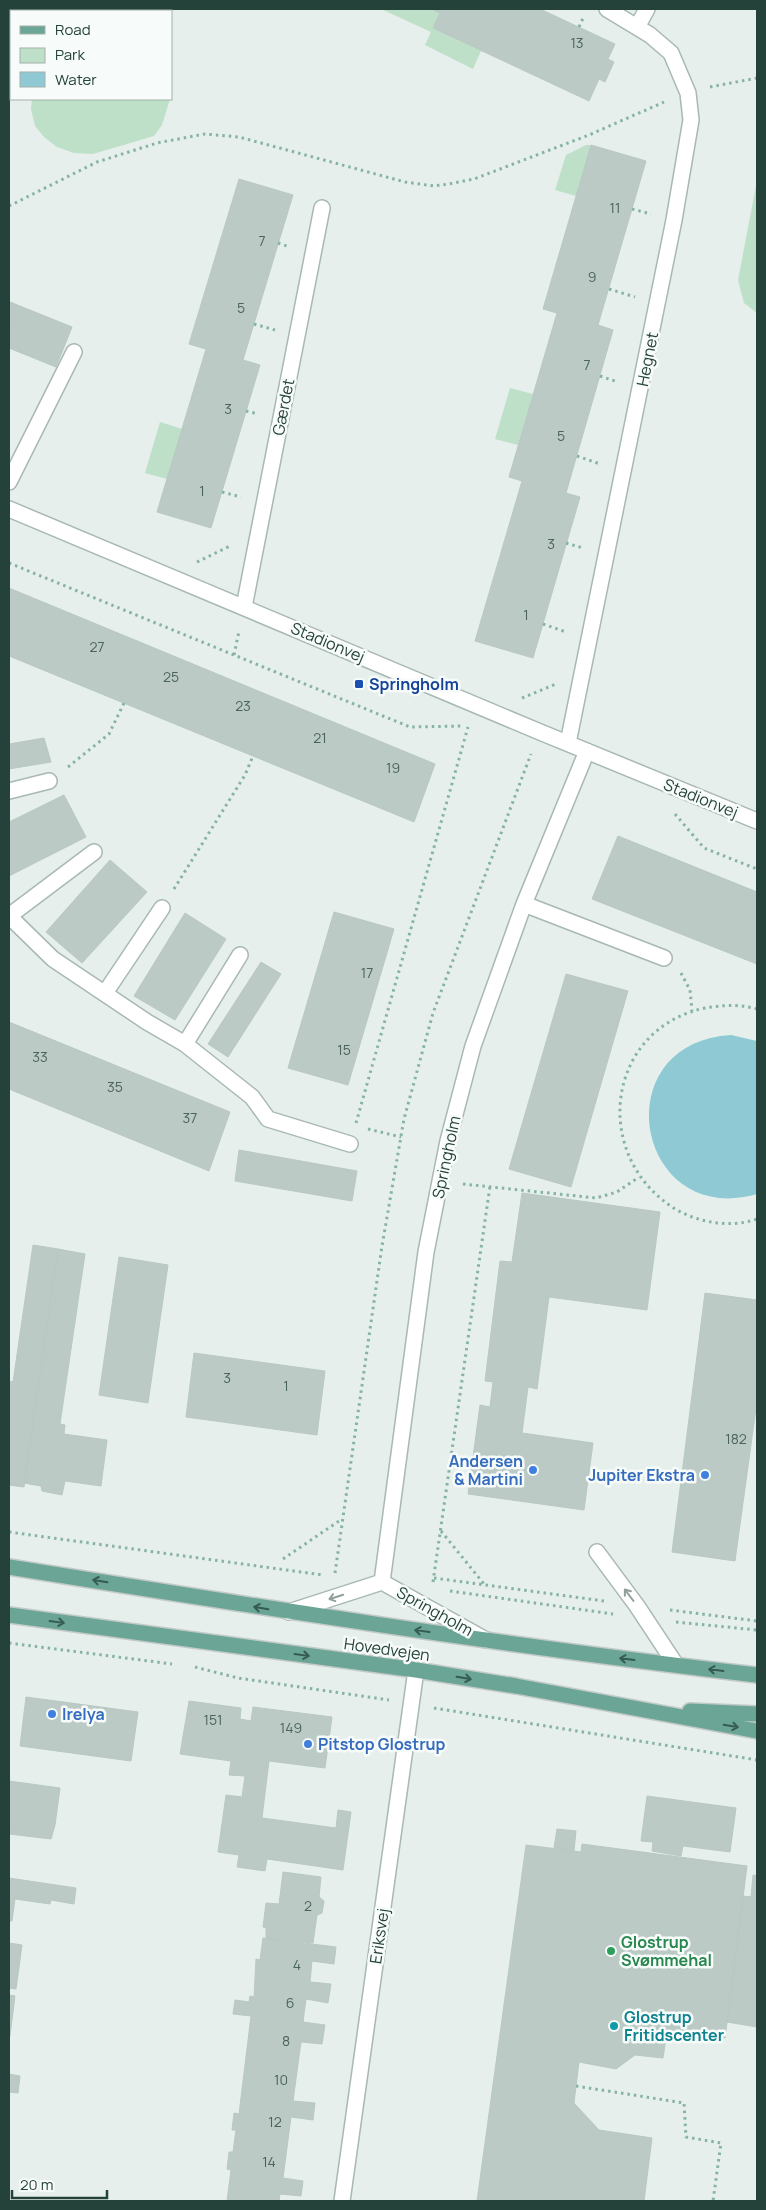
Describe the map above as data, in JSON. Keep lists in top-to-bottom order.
{
  "streets": {
    "main road": ["Hovedvejen"],
    "street": [
      "Hegnet",
      "Gærdet",
      "Stadionvej",
      "Springholm",
      "Eriksvej"
    ]
  },
  "crossings": [
    ["Hegnet", "Stadionvej"],
    ["Gærdet", "Stadionvej"],
    ["Stadionvej", "Springholm"],
    ["Springholm", "Hovedvejen"],
    ["Hovedvejen", "Eriksvej"]
  ],
  "places": {
    "transit": ["Springholm"],
    "other": [
      "Andersen & Martini",
      "Jupiter Ekstra",
      "Irelya",
      "Pitstop Glostrup",
      "Glostrup Svømmehal",
      "Glostrup Fritidscenter"
    ]
  },
  "house_numbers": [
    "13",
    "11",
    "7",
    "9",
    "5",
    "7",
    "3",
    "5",
    "1",
    "3",
    "1",
    "27",
    "25",
    "23",
    "21",
    "19",
    "17",
    "15",
    "33",
    "35",
    "37",
    "3",
    "1",
    "182",
    "151",
    "149",
    "2",
    "4",
    "6",
    "8",
    "10",
    "12",
    "14"
  ],
  "legend": ["Road", "Park", "Water"],
  "scale_bar": "20 m"
}
